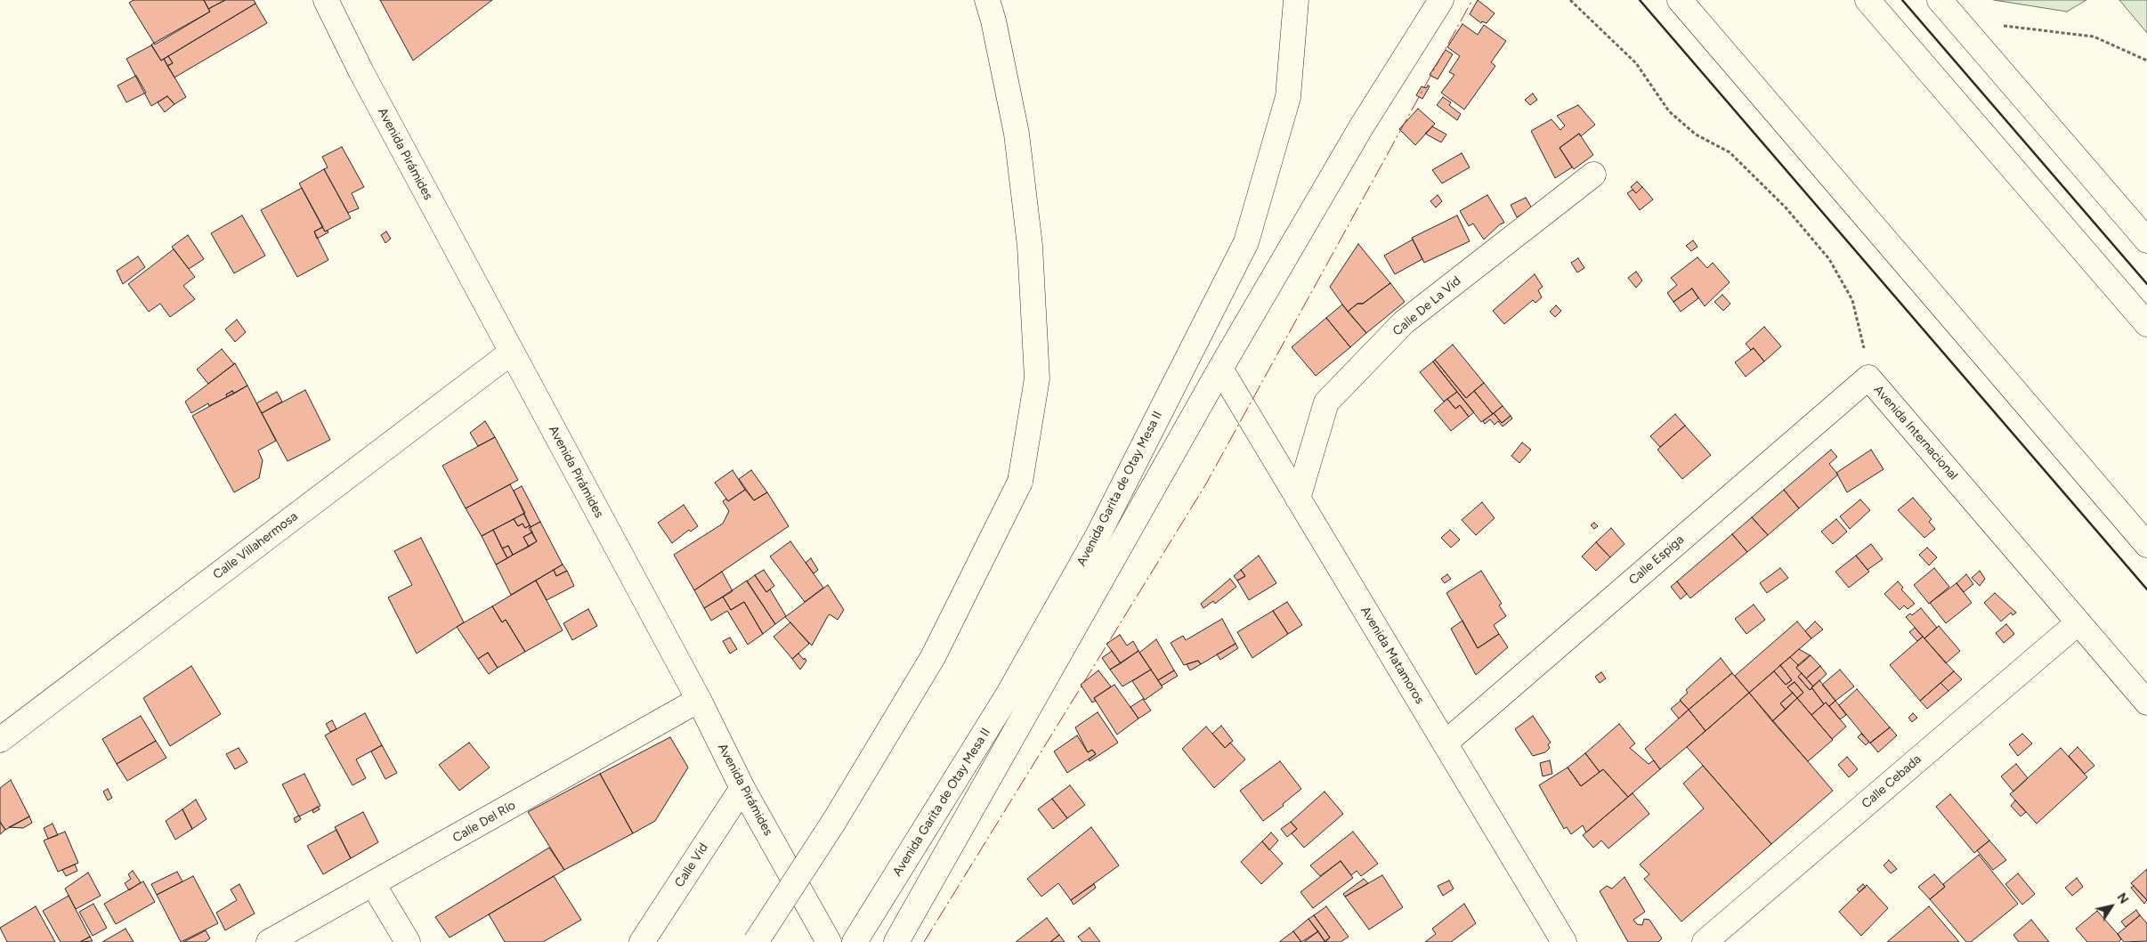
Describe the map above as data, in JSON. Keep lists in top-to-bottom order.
{
  "streets": {
    "main road": [
      "Avenida Pirámides",
      "Calle De La Vid",
      "Avenida Internacional",
      "Avenida Garita de Otay Mesa II",
      "Calle Villahermosa",
      "Calle Espiga",
      "Avenida Matamoros",
      "Calle Cebada",
      "Calle Del Río",
      "Calle Vid"
    ]
  },
  "crossings": [
    ["Avenida Pirámides", "Calle Villahermosa"],
    ["Avenida Pirámides", "Calle Del Río"],
    ["Avenida Pirámides", "Calle Vid"],
    ["Calle De La Vid", "Avenida Matamoros"],
    ["Avenida Internacional", "Calle Espiga"],
    ["Avenida Internacional", "Calle Cebada"],
    ["Calle Espiga", "Avenida Matamoros"]
  ],
  "north": "top right"
}
